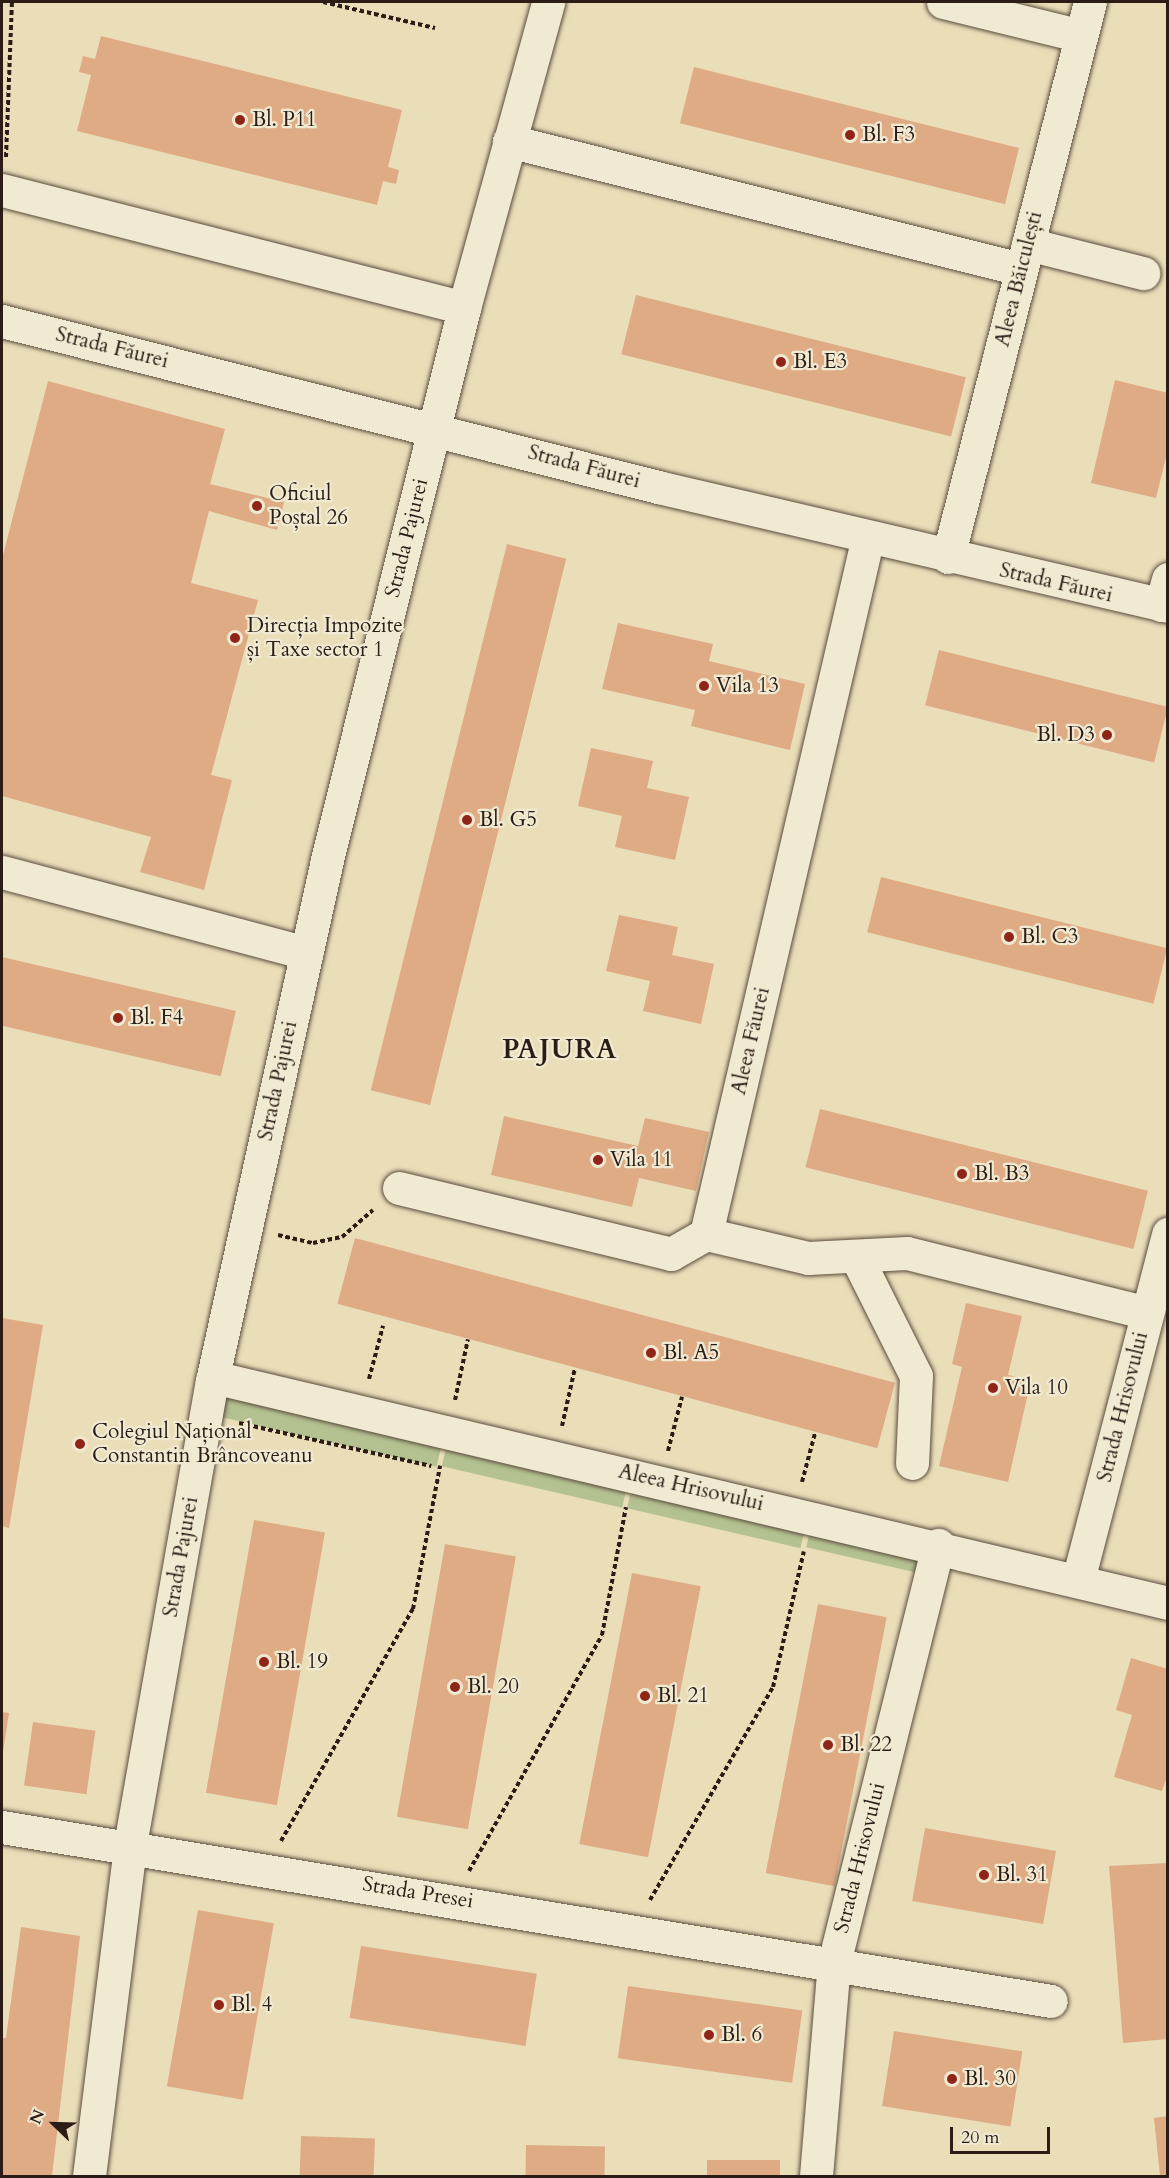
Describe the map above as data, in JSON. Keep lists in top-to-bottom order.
{
  "streets": {
    "street": [
      "Aleea Băiculești",
      "Strada Făurei",
      "Strada Pajurei",
      "Aleea Făurei",
      "Strada Hrisovului",
      "Aleea Hrisovului",
      "Strada Presei"
    ]
  },
  "crossings": [
    ["Aleea Băiculești", "Strada Făurei"],
    ["Strada Făurei", "Strada Pajurei"],
    ["Strada Făurei", "Aleea Făurei"],
    ["Strada Pajurei", "Aleea Hrisovului"],
    ["Strada Pajurei", "Strada Presei"],
    ["Strada Hrisovului", "Aleea Hrisovului"],
    ["Strada Hrisovului", "Strada Presei"]
  ],
  "districts": ["PAJURA"],
  "places": [
    "Bl. P11",
    "Bl. F3",
    "Bl. E3",
    "Oficiul Poștal 26",
    "Direcția Impozite și Taxe sector 1",
    "Vila 13",
    "Bl. D3",
    "Bl. G5",
    "Bl. C3",
    "Bl. F4",
    "Vila 11",
    "Bl. B3",
    "Bl. A5",
    "Vila 10",
    "Colegiul Național Constantin Brâncoveanu",
    "Bl. 19",
    "Bl. 20",
    "Bl. 21",
    "Bl. 22",
    "Bl. 31",
    "Bl. 4",
    "Bl. 6",
    "Bl. 30"
  ],
  "scale_bar": "20 m",
  "north": "top left"
}
